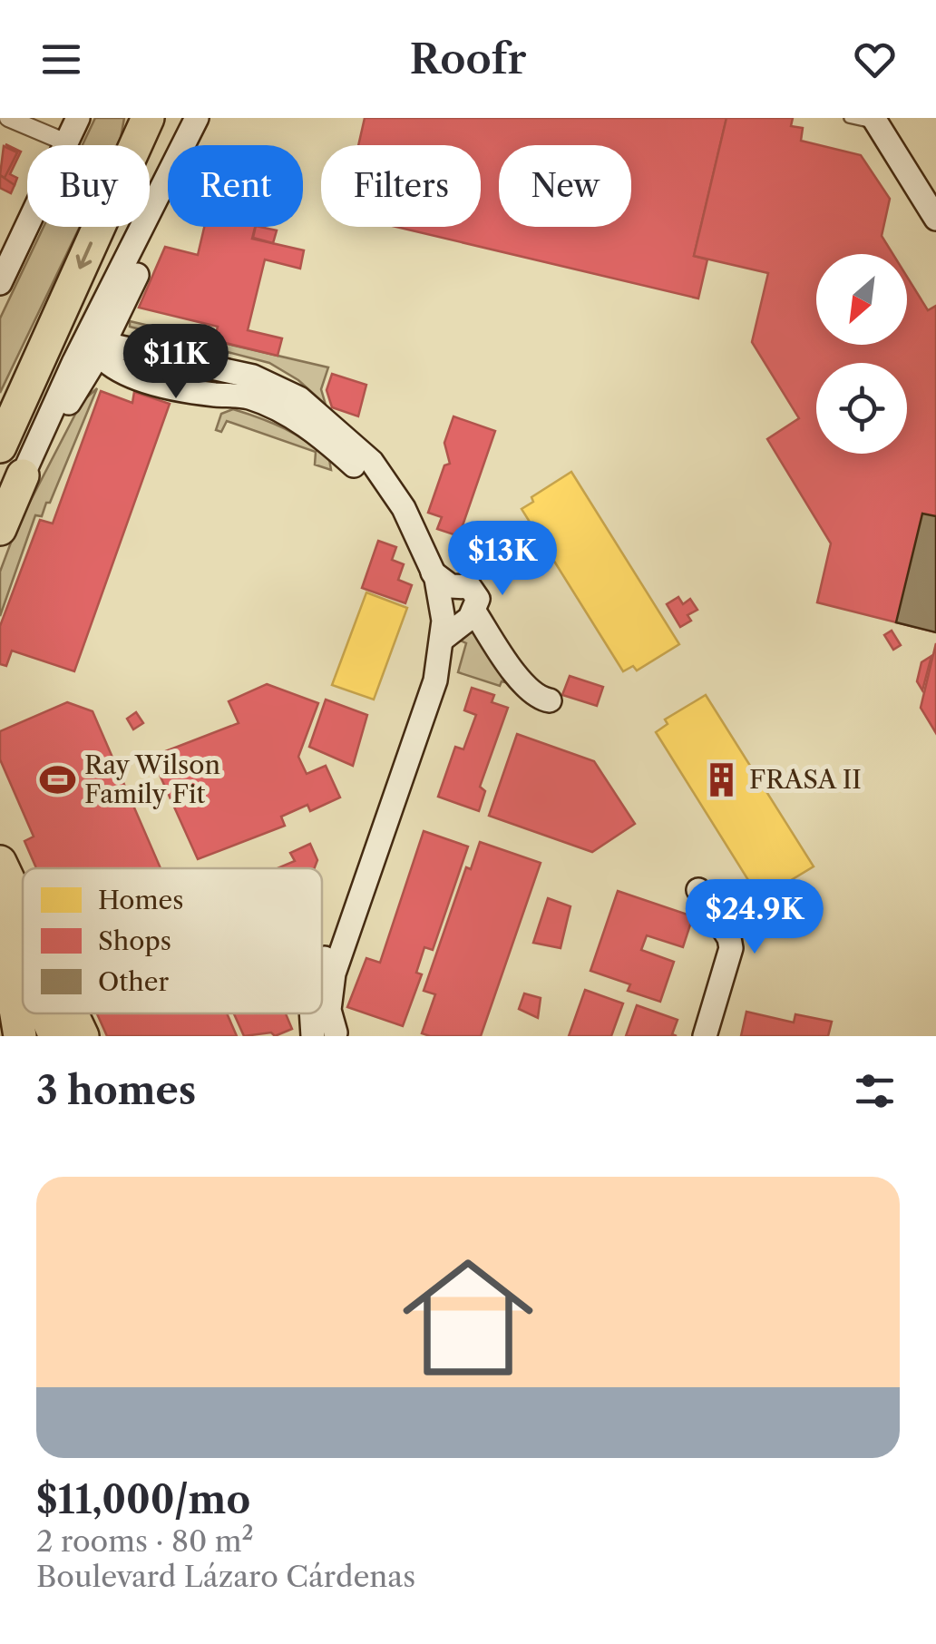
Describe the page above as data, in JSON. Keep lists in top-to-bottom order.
{
  "places": {
    "sports": ["Ray Wilson Family Fit"],
    "building": ["FRASA II"]
  },
  "legend": ["Homes", "Shops", "Other"],
  "north": "bottom left",
  "page": {
    "header": "Roofr",
    "chip": [
      "Buy",
      "Rent",
      "Filters",
      "New"
    ],
    "price": ["$11K", "$13K", "$24.9K"],
    "heading": "3 homes",
    "list": [
      {
        "name": "$11,000/mo",
        "note": "2 rooms · 80 m² · Boulevard Lázaro Cárdenas"
      }
    ]
  }
}
